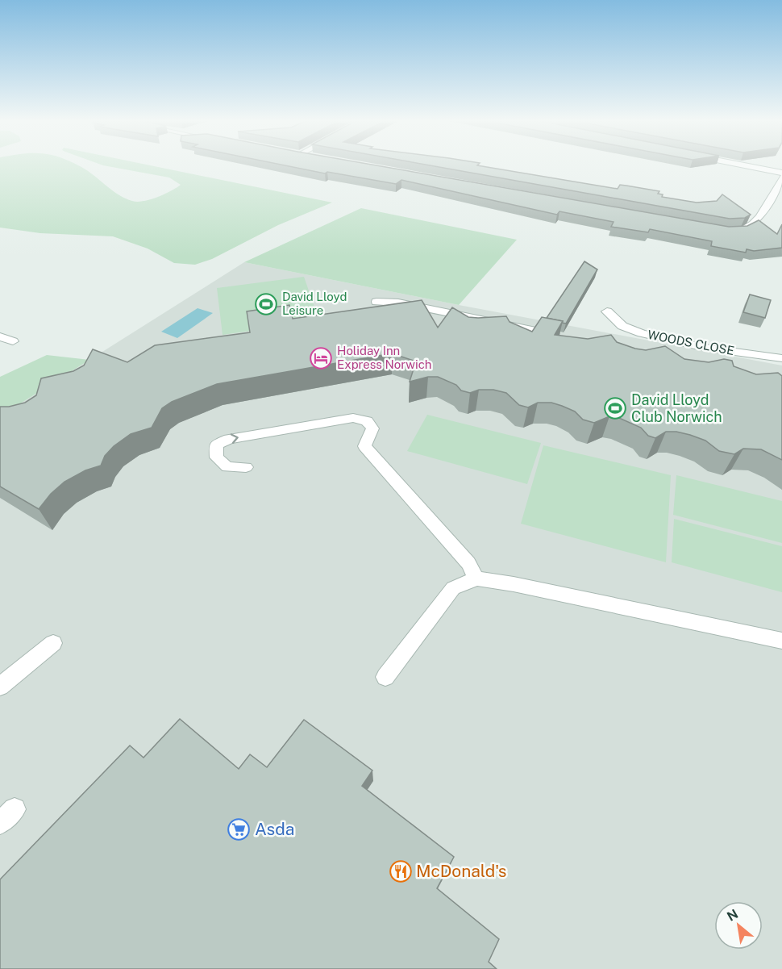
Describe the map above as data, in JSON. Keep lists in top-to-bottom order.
{
  "streets": {
    "street": ["WOODS CLOSE"]
  },
  "places": {
    "sports": ["David Lloyd Leisure", "David Lloyd Club Norwich"],
    "hotel": ["Holiday Inn Express Norwich"],
    "supermarket": ["Asda"],
    "restaurant": ["McDonald's"]
  },
  "north": "top left"
}
